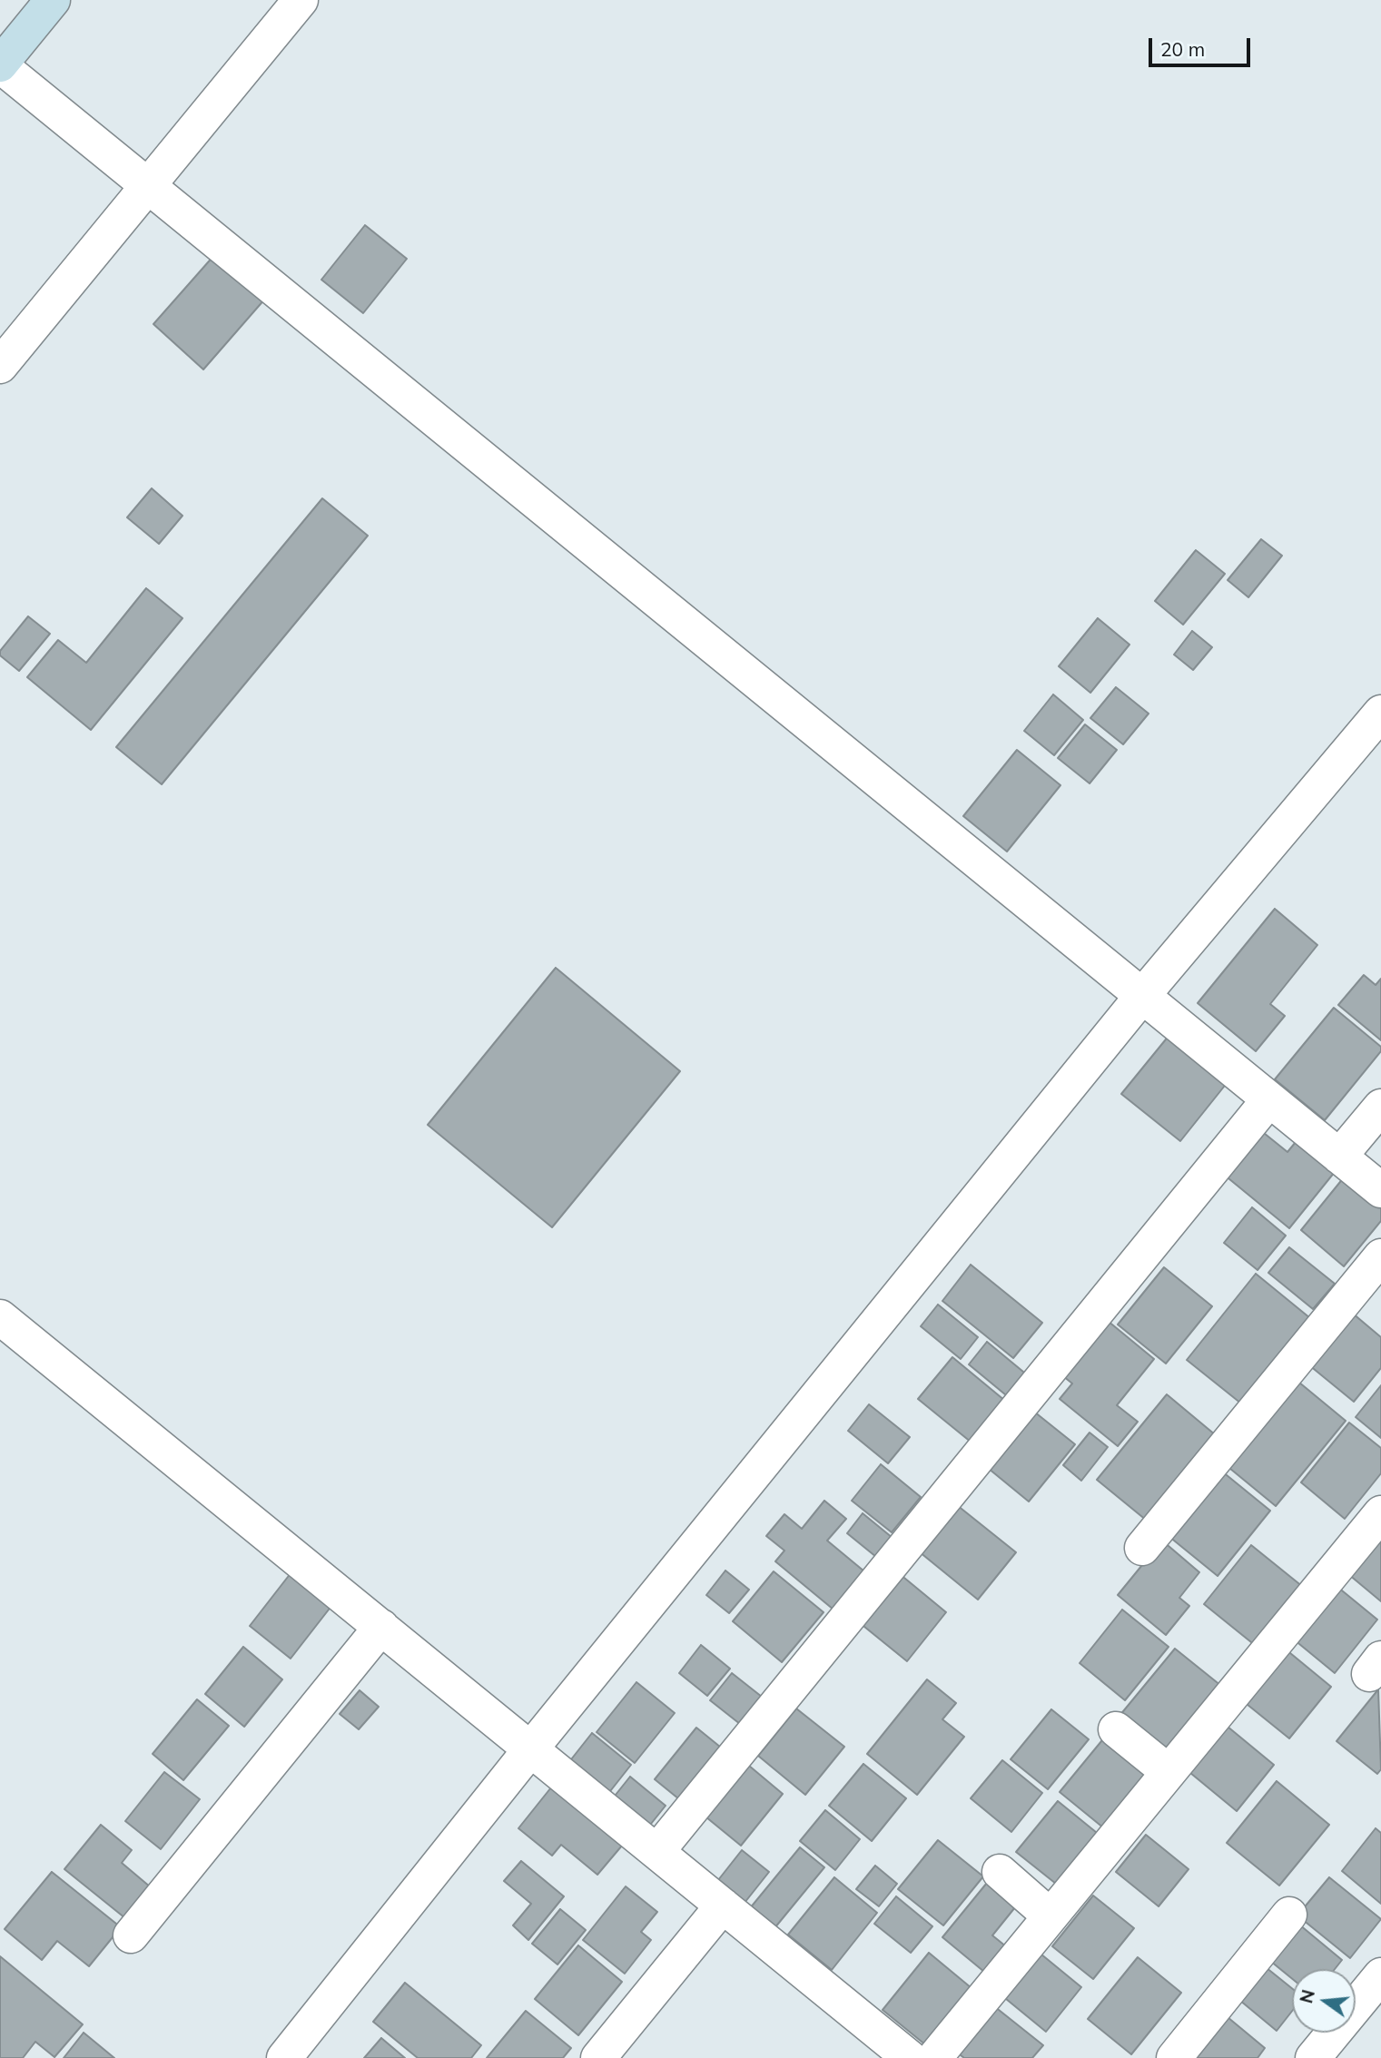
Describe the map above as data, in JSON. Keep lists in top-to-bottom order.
{
  "scale_bar": "20 m",
  "north": "left"
}
